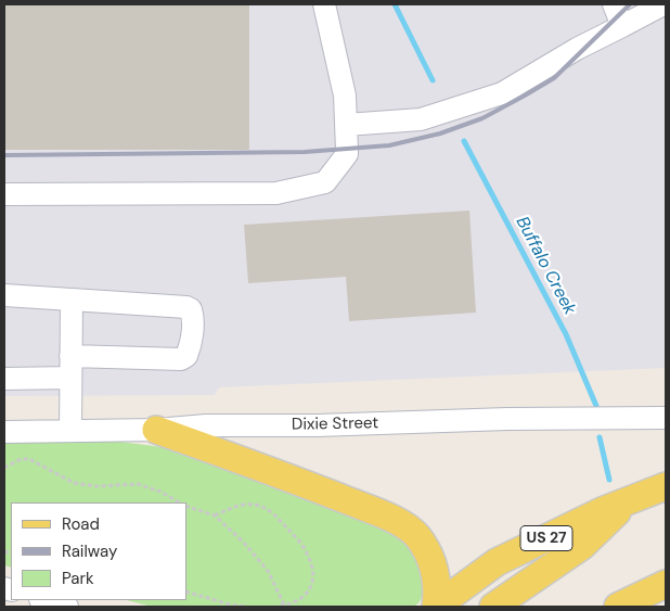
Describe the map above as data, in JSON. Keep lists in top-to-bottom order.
{
  "streets": {
    "main road": ["US 27"],
    "street": ["Dixie Street"]
  },
  "water": ["Buffalo Creek"],
  "legend": ["Road", "Railway", "Park"]
}
